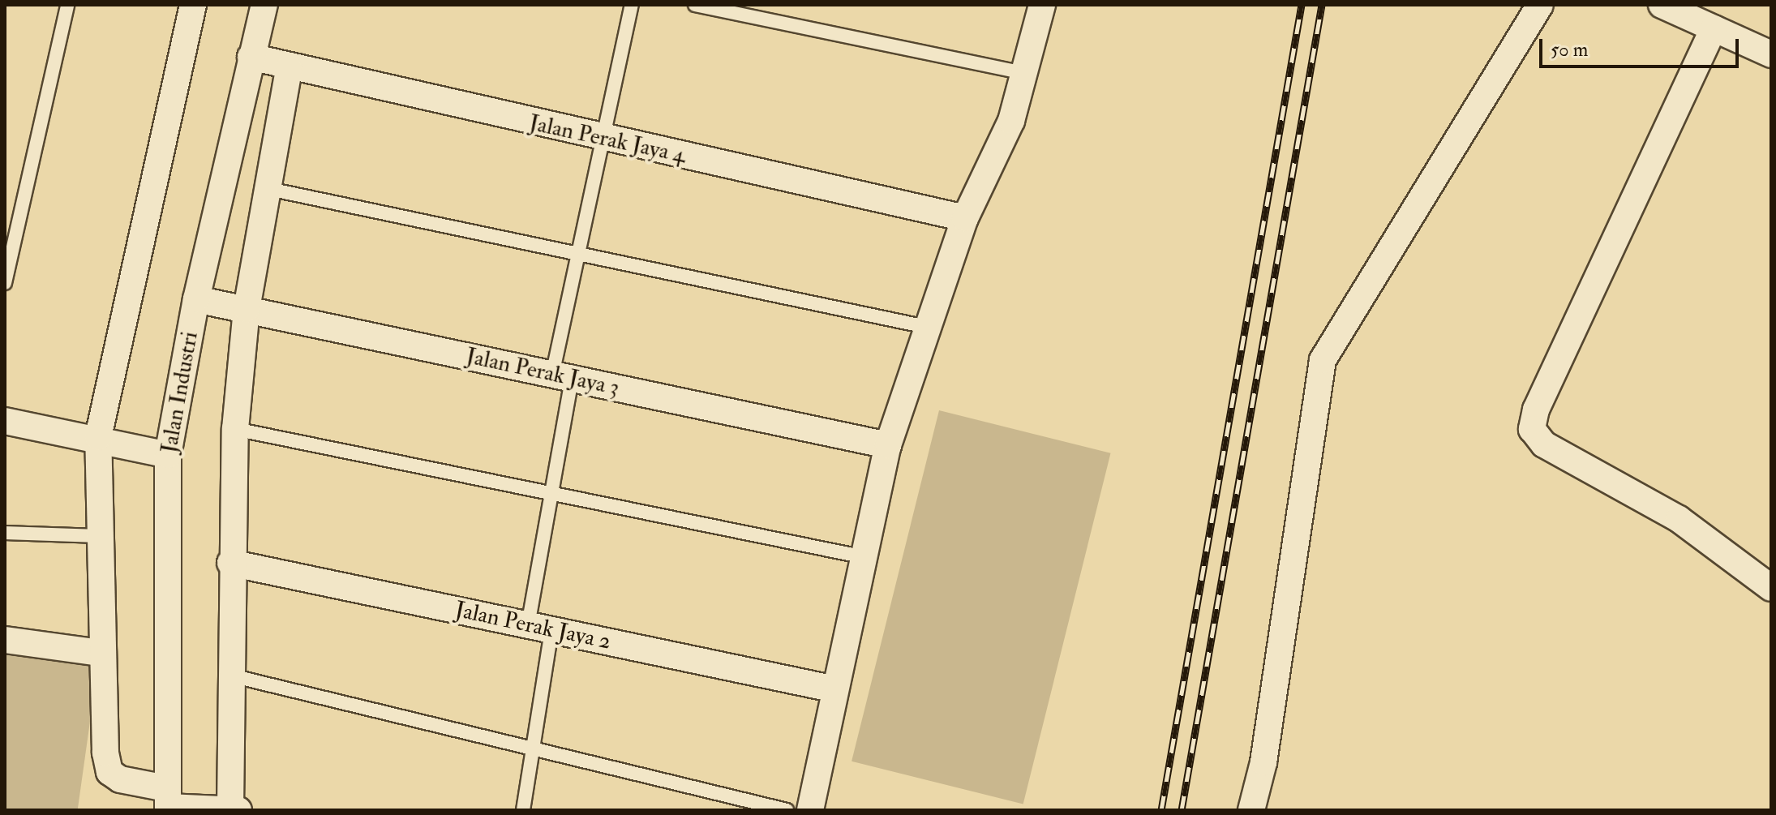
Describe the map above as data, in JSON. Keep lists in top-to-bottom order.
{
  "streets": {
    "street": [
      "Jalan Perak Jaya 4",
      "Jalan Perak Jaya 3",
      "Jalan Industri",
      "Jalan Perak Jaya 2"
    ]
  },
  "crossings": [
    ["Jalan Perak Jaya 4", "Jalan Industri"],
    ["Jalan Perak Jaya 3", "Jalan Industri"]
  ],
  "scale_bar": "50 m"
}
